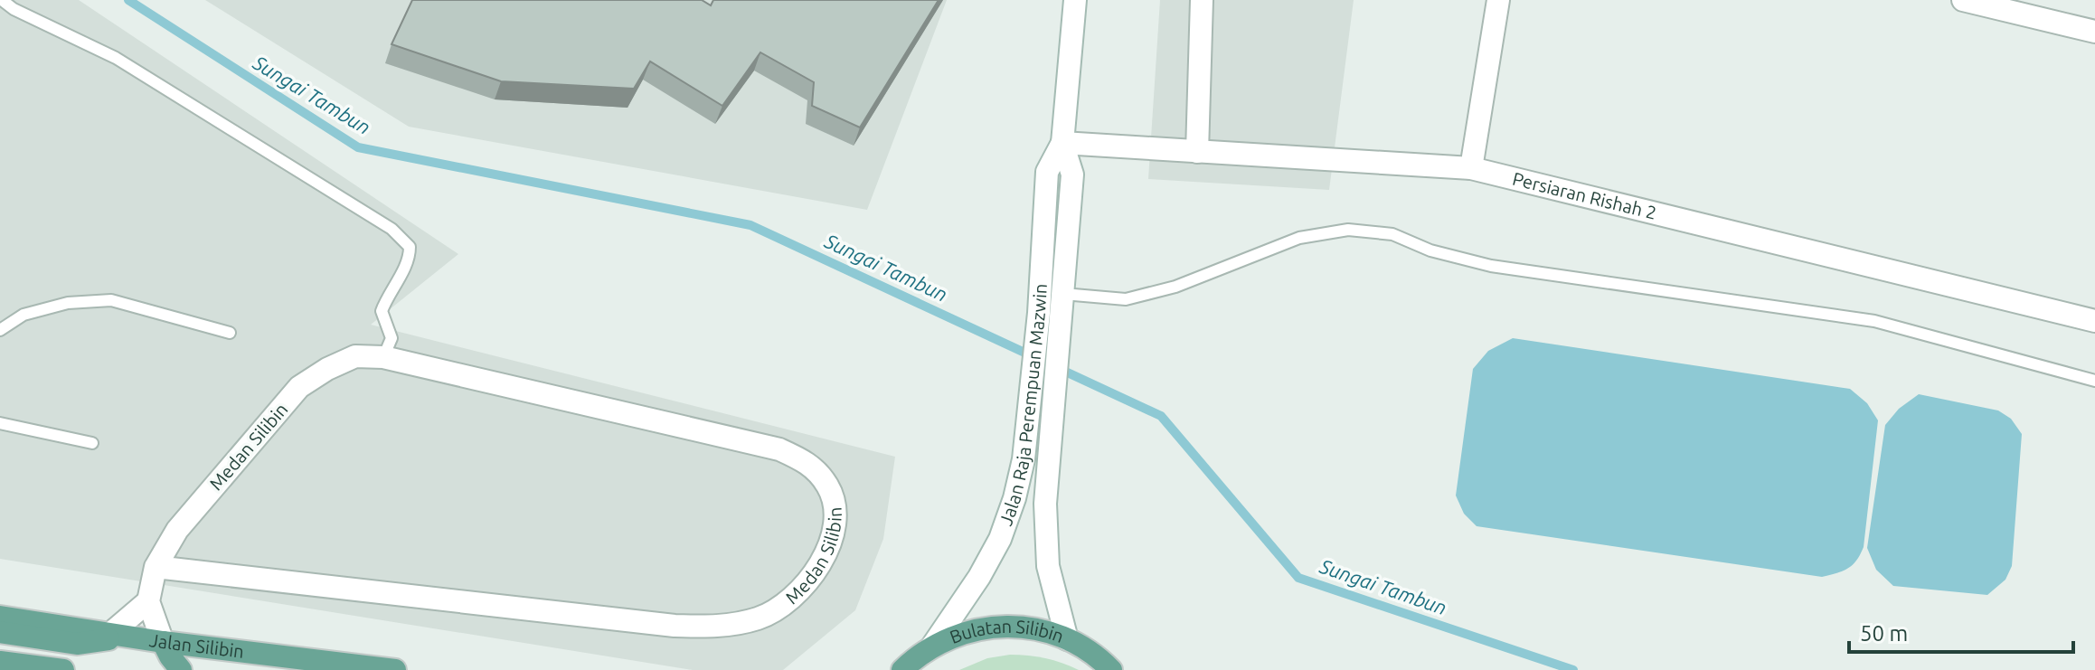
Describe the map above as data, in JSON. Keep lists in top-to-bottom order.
{
  "streets": {
    "main road": ["Bulatan Silibin", "Jalan Silibin"],
    "street": ["Persiaran Rishah 2", "Jalan Raja Perempuan Mazwin", "Medan Silibin"]
  },
  "crossings": [
    ["Persiaran Rishah 2", "Jalan Raja Perempuan Mazwin"],
    ["Jalan Raja Perempuan Mazwin", "Bulatan Silibin"]
  ],
  "water": ["Sungai Tambun"],
  "scale_bar": "50 m"
}
